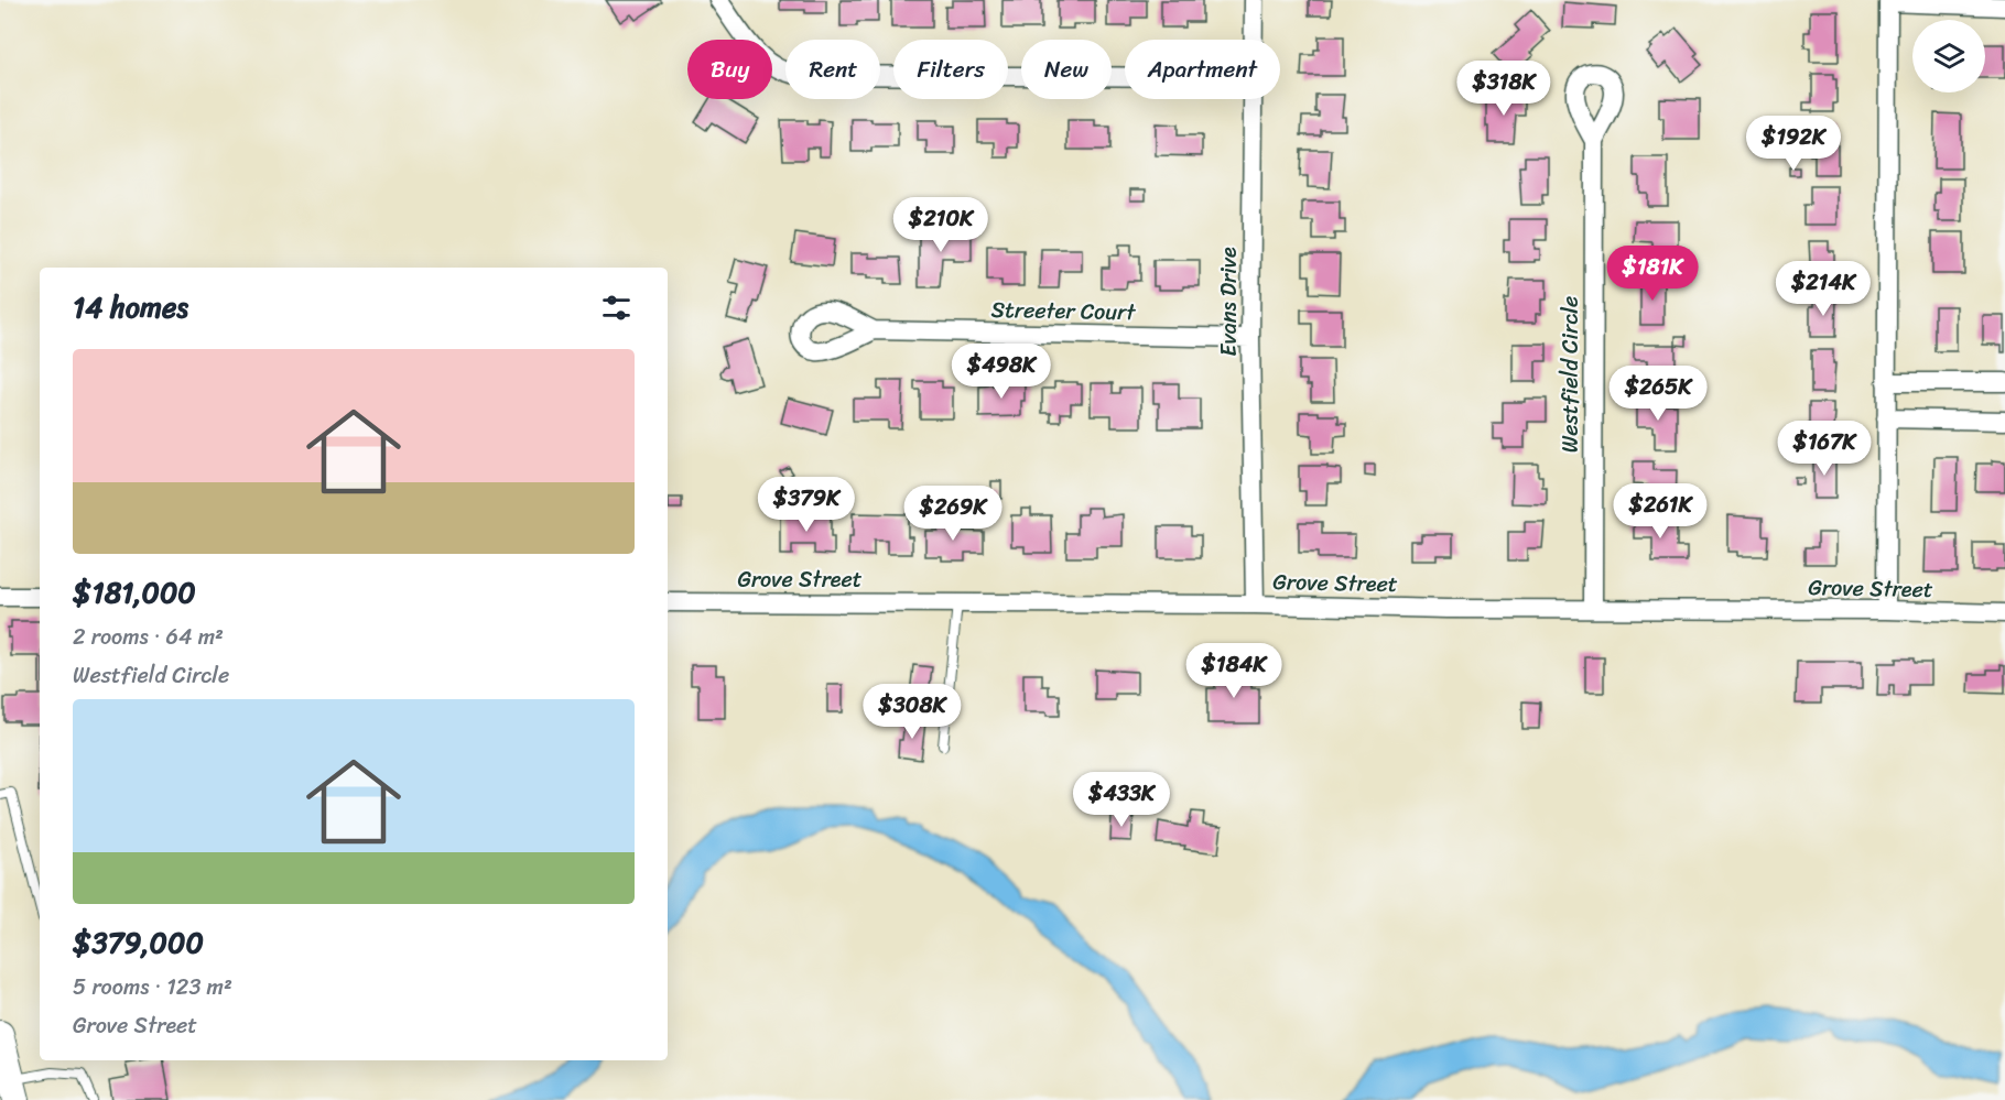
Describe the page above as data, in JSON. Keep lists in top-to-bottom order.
{
  "streets": {
    "street": [
      "Evans Drive",
      "Streeter Court",
      "Westfield Circle",
      "Grove Street"
    ]
  },
  "crossings": [
    ["Evans Drive", "Streeter Court"],
    ["Evans Drive", "Grove Street"],
    ["Westfield Circle", "Grove Street"]
  ],
  "page": {
    "chip": [
      "Buy",
      "Rent",
      "Filters",
      "New",
      "Apartment"
    ],
    "price": [
      "$318K",
      "$192K",
      "$210K",
      "$181K",
      "$214K",
      "$498K",
      "$265K",
      "$167K",
      "$379K",
      "$261K",
      "$269K",
      "$184K",
      "$308K",
      "$433K"
    ],
    "heading": "14 homes",
    "list": [
      {
        "name": "$181,000",
        "note": "2 rooms · 64 m² · Westfield Circle"
      },
      {
        "name": "$379,000",
        "note": "5 rooms · 123 m² · Grove Street"
      }
    ]
  }
}
